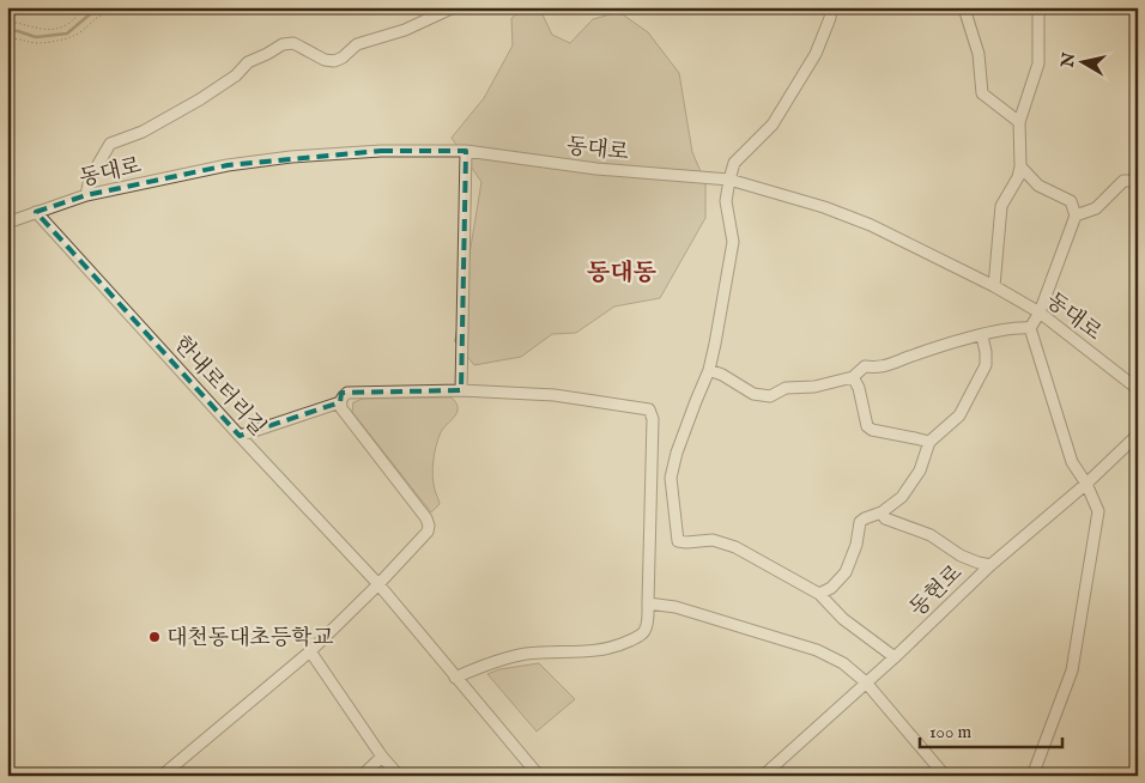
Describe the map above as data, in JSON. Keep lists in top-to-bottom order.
{
  "streets": {
    "street": ["동대로", "한내로터리길", "동현로"]
  },
  "crossings": [
    ["동대로", "한내로터리길"]
  ],
  "districts": ["동대동"],
  "places": ["대천동대초등학교"],
  "scale_bar": "100 m",
  "north": "left"
}
